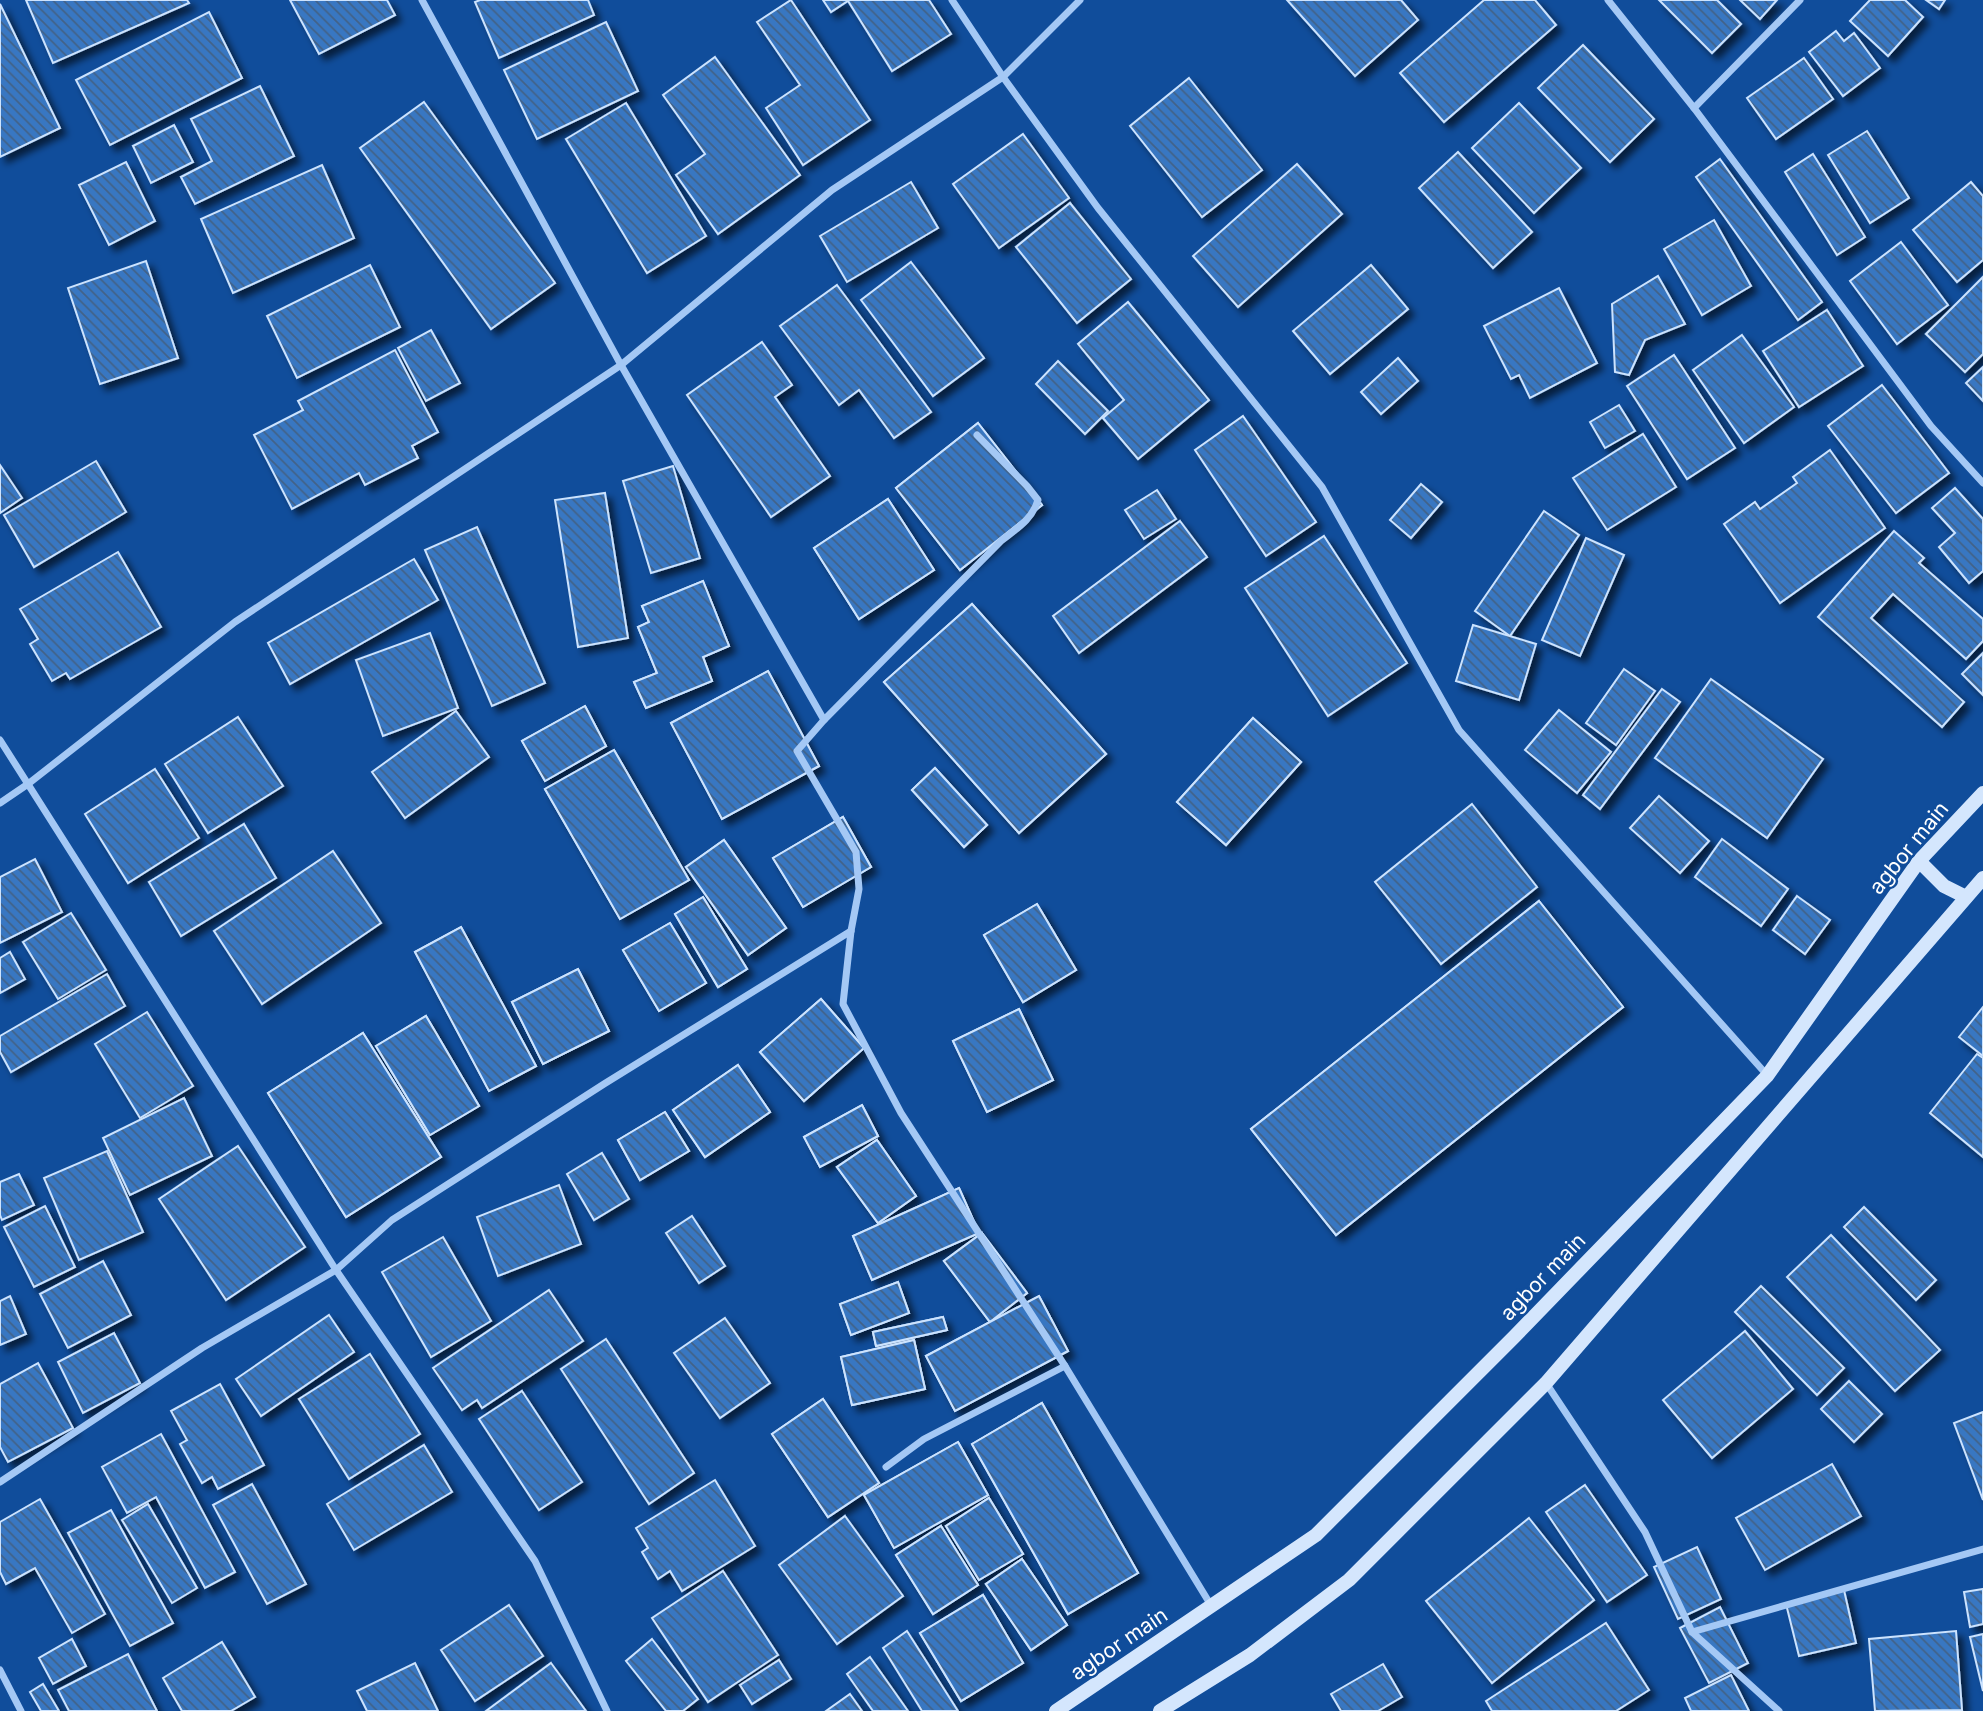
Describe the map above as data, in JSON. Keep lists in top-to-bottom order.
{
  "streets": {
    "main road": ["agbor main"]
  }
}
